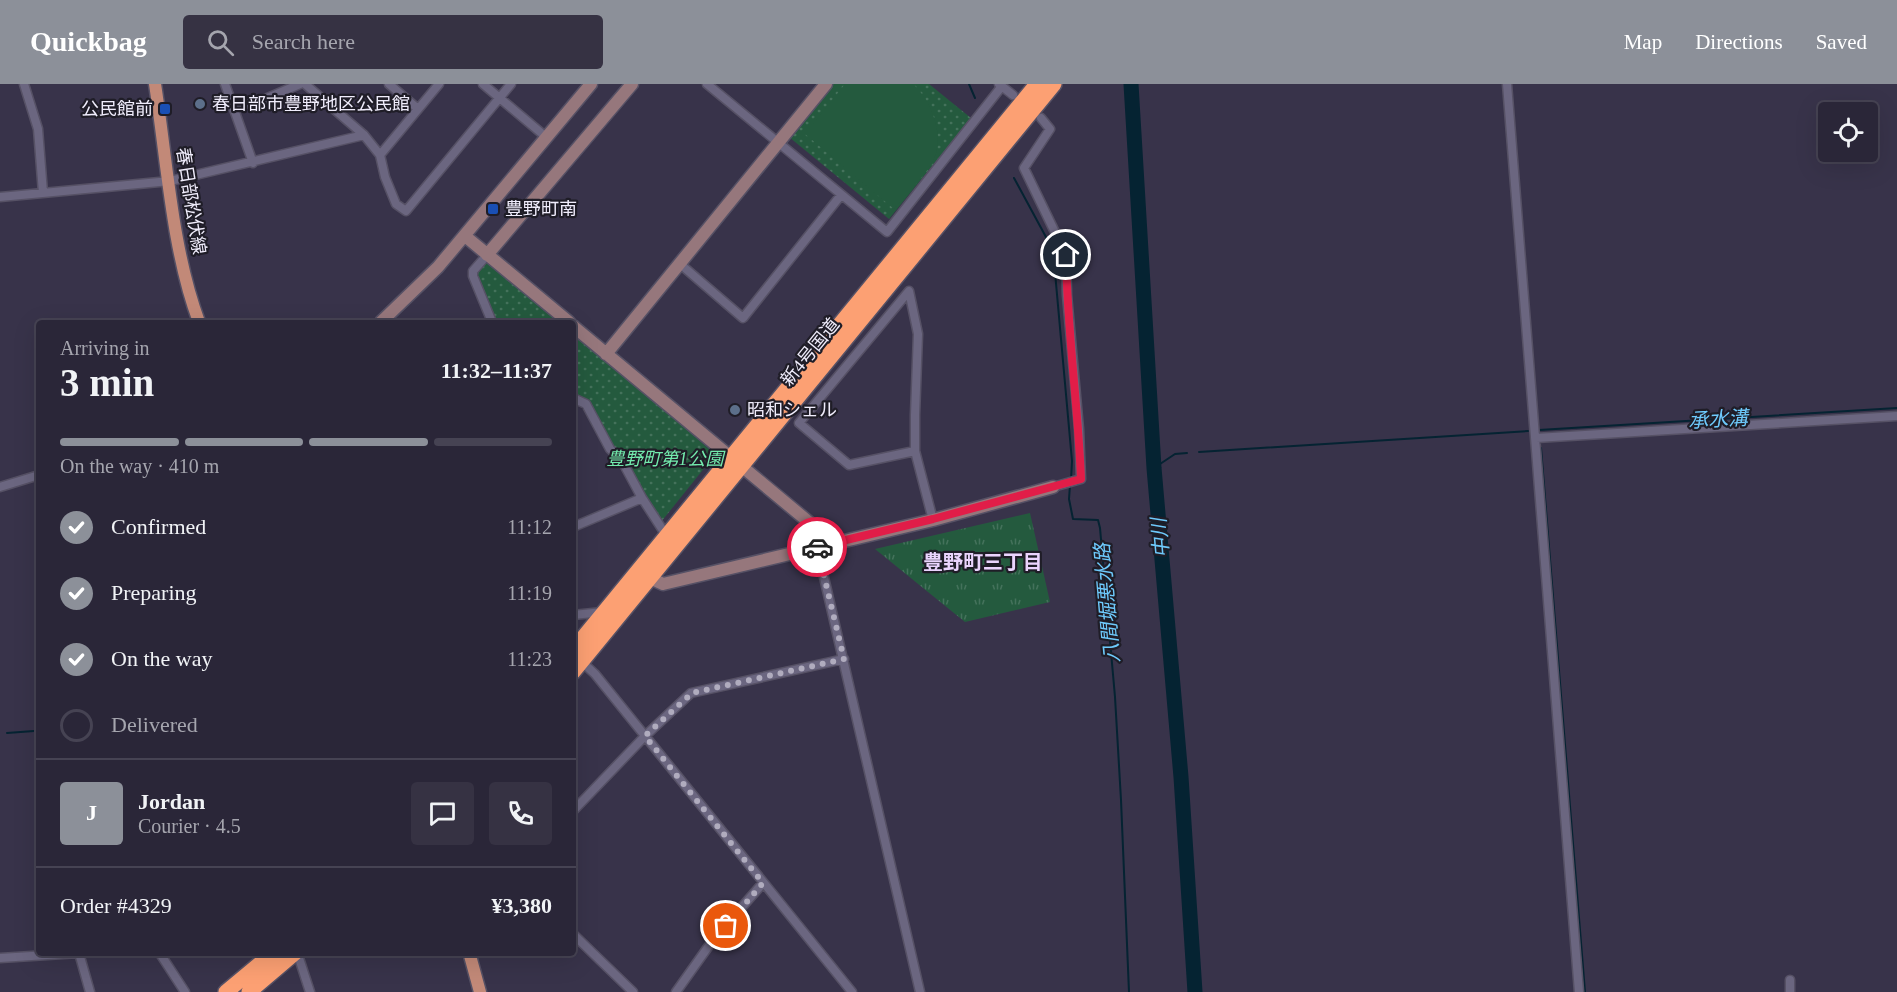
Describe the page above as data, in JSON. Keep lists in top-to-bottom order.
{
  "streets": {
    "highway": ["新4号国道"],
    "main road": ["春日部松伏線"]
  },
  "districts": ["豊野町三丁目"],
  "water": ["承水溝", "中川", "八間堀悪水路"],
  "parks": ["豊野町第1公園"],
  "places": {
    "other": ["春日部市豊野地区公民館", "昭和シェル"],
    "transit": ["公民館前", "豊野町南"]
  },
  "page": {
    "header": "Quickbag",
    "search": "Search here",
    "nav": ["Map", "Directions", "Saved"],
    "heading": ["3 min", "Arriving in", "11:32–11:37"],
    "panel": [
      "Jordan",
      "Courier · 4.5",
      "Order #4329",
      "¥3,380"
    ],
    "bar": "On the way · 410 m",
    "list": [
      ["Confirmed", "11:12"],
      ["Preparing", "11:19"],
      ["On the way", "11:23"],
      "Delivered"
    ],
    "round": "J"
  }
}
